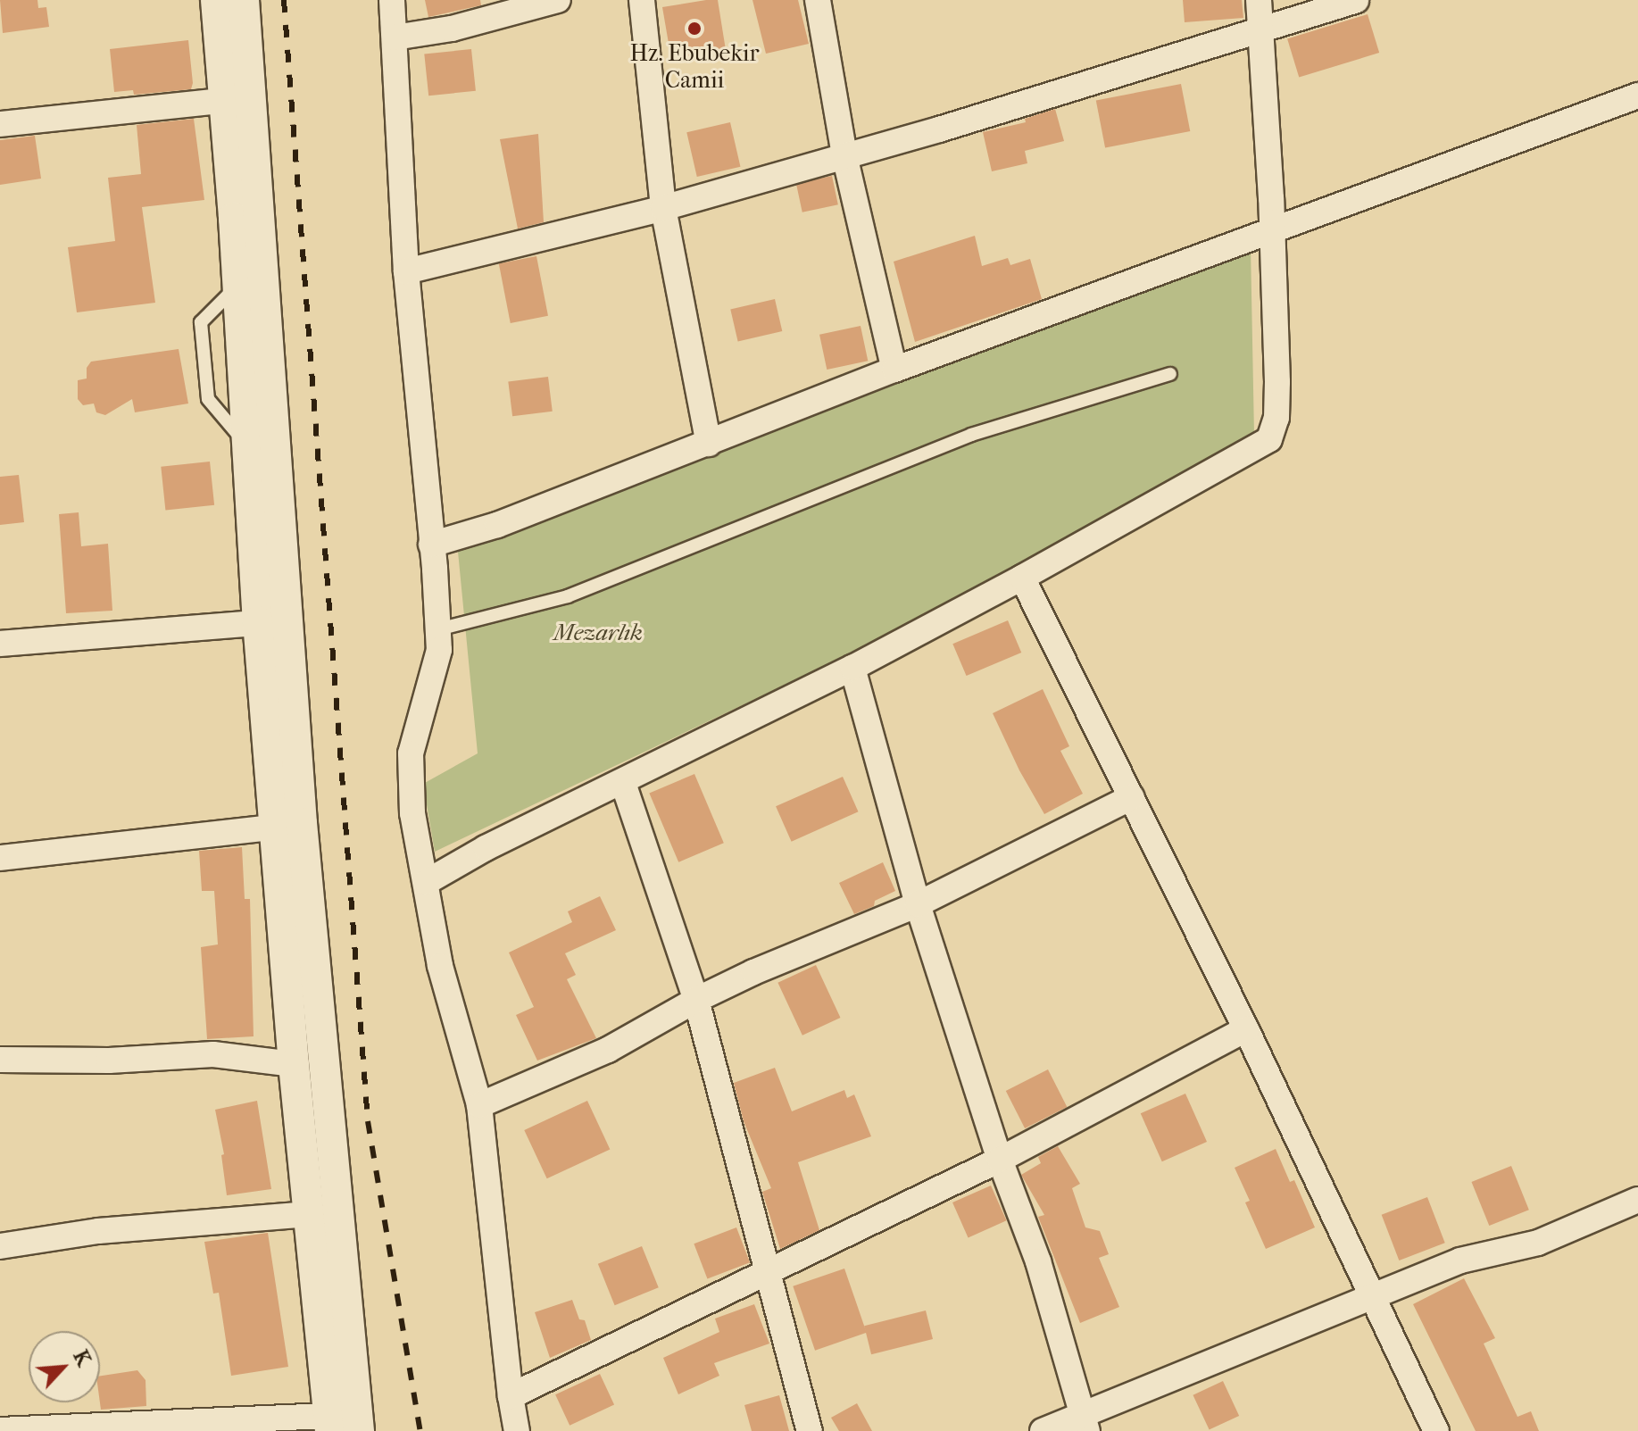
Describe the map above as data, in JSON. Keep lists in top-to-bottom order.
{
  "parks": ["Mezarlık"],
  "places": ["Hz. Ebubekir Camii"],
  "north": "top right"
}
